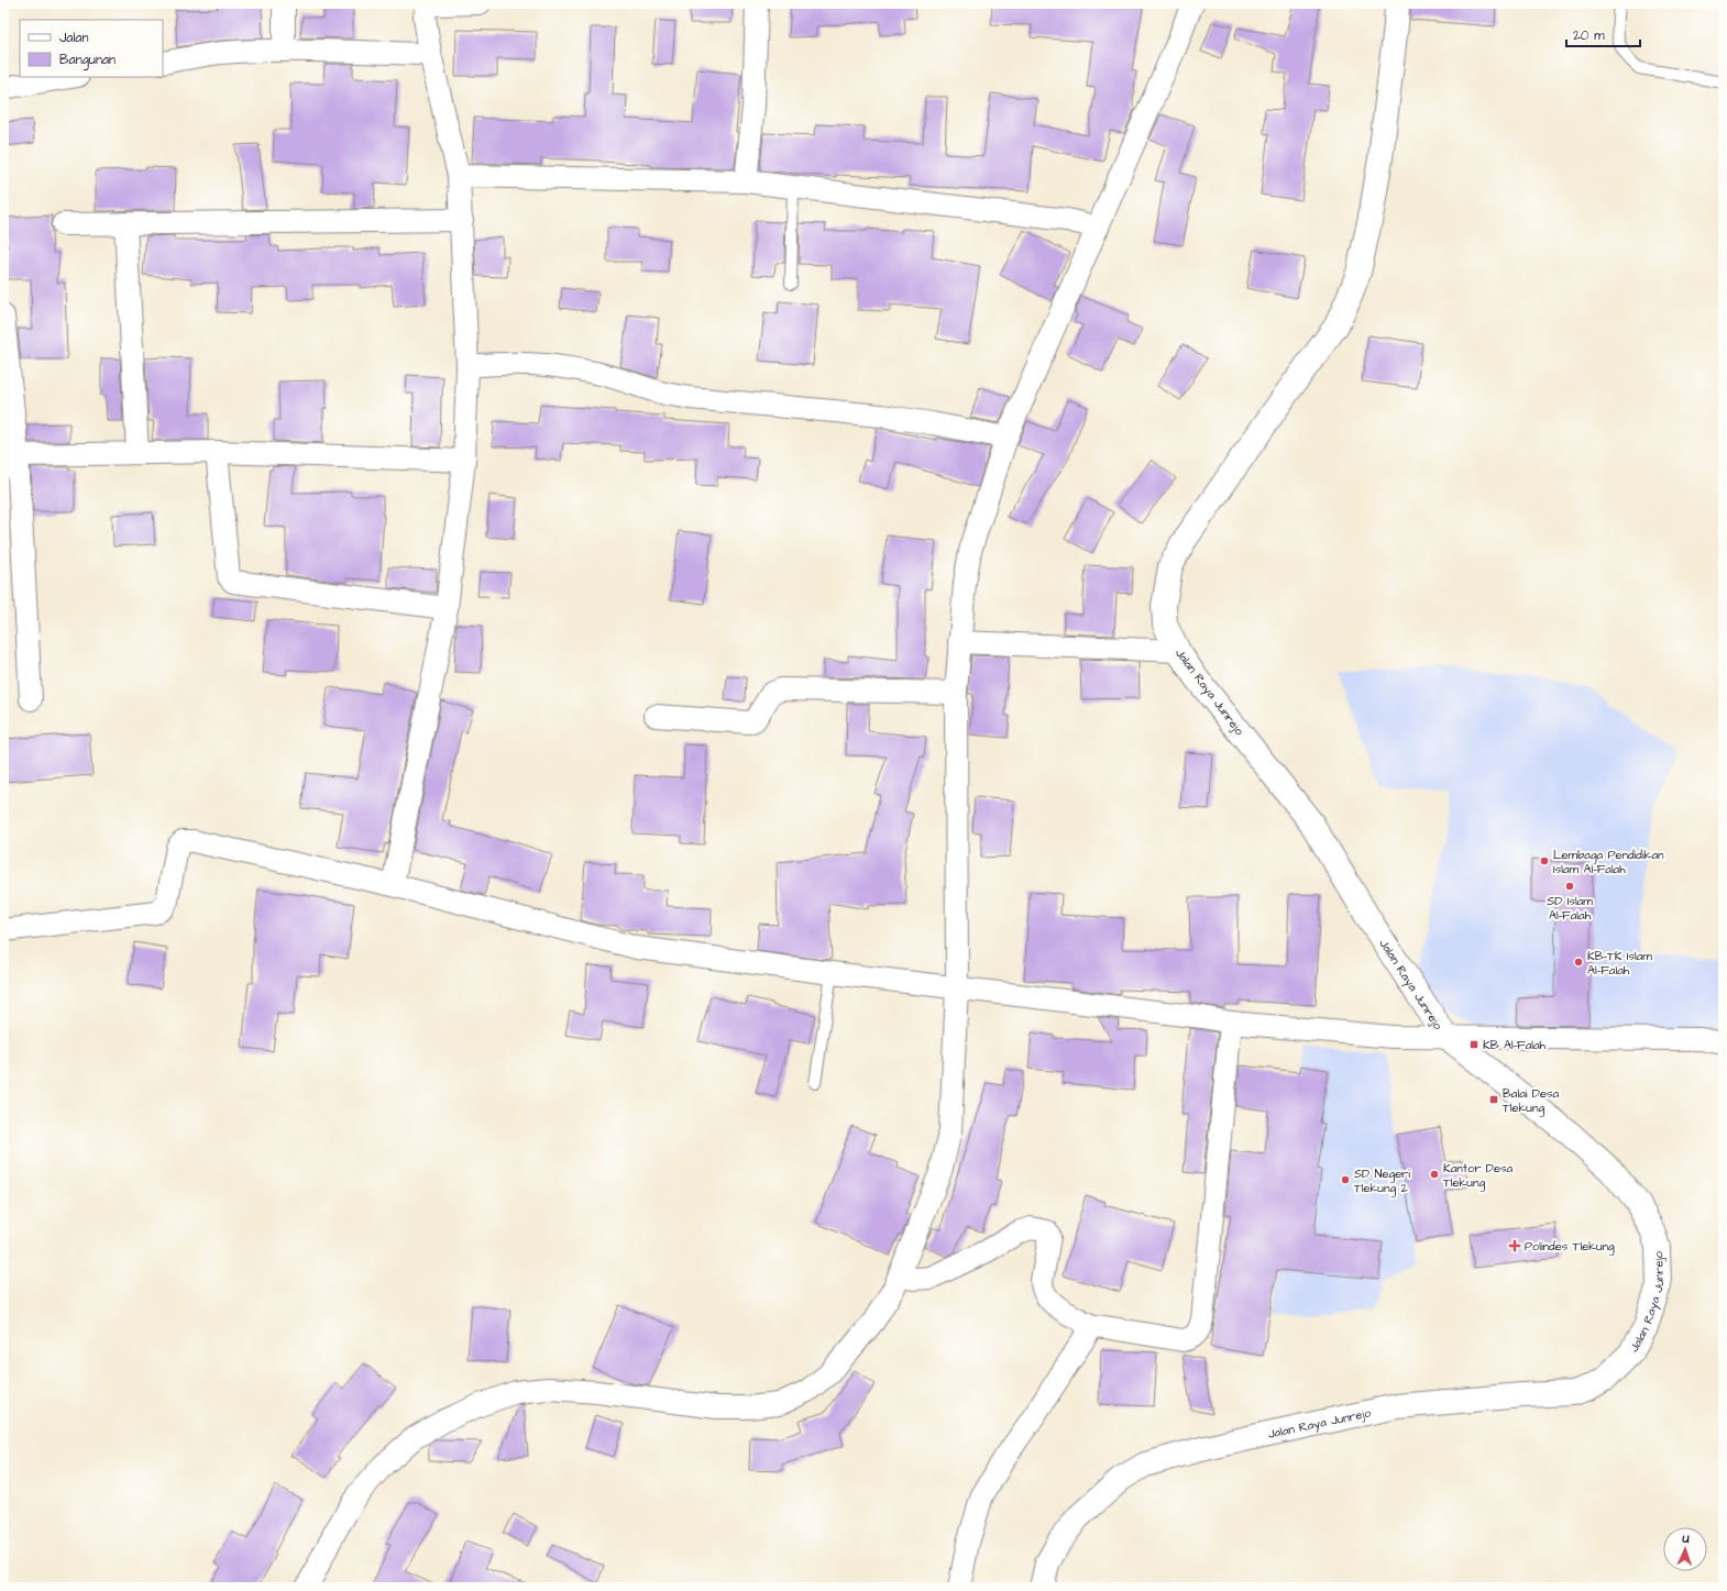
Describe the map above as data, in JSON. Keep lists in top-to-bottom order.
{
  "streets": {
    "street": ["Jalan Raya Junrejo"]
  },
  "places": {
    "other": [
      "Lembaga Pendidikan Islam Al-Falah",
      "SD Islam Al-Falah",
      "KB-TK Islam Al-Falah",
      "Kantor Desa Tlekung",
      "SD Negeri Tlekung 2"
    ],
    "transit": ["KB Al-Falah", "Balai Desa Tlekung"],
    "health": ["Polindes Tlekung"]
  },
  "legend": ["Jalan", "Bangunan"],
  "scale_bar": "20 m",
  "north": "top"
}
